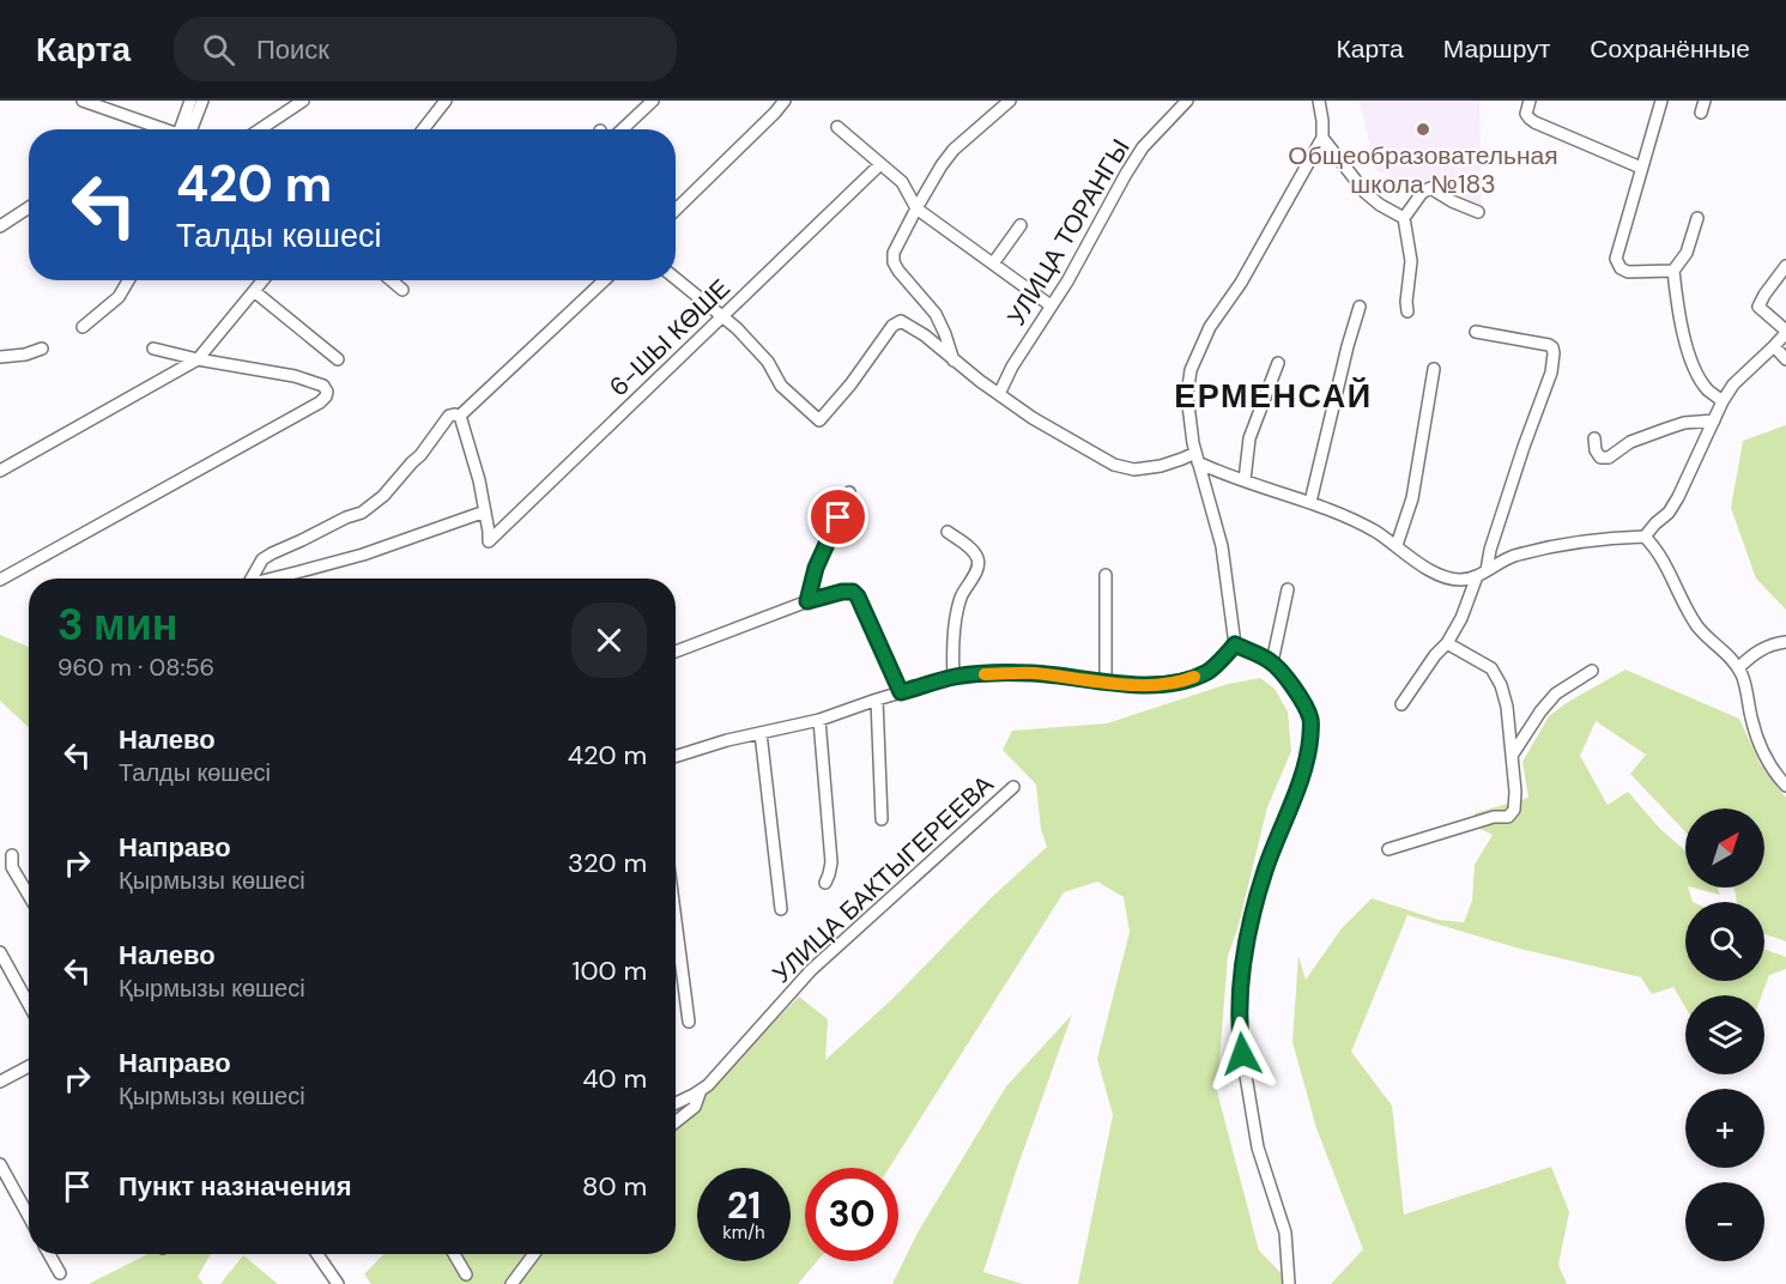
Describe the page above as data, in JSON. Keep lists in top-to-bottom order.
{
  "streets": {
    "street": ["УЛИЦА ТОРАНГЫ", "6-ШЫ КӨШЕ", "УЛИЦА БАКТЫГЕРЕЕВА"]
  },
  "districts": ["ЕРМЕНСАЙ"],
  "places": ["Общеобразовательная школа №183"],
  "north": "top right",
  "page": {
    "header": "Карта",
    "search": "Поиск",
    "nav": ["Карта", "Маршрут", "Сохранённые"],
    "turn": ["420 m", "Талды көшесі"],
    "heading": ["3 мин", "960 m · 08:56"],
    "list": [
      {
        "name": "Налево",
        "note": "Талды көшесі",
        "value": "420 m"
      },
      {
        "name": "Направо",
        "note": "Қырмызы көшесі",
        "value": "320 m"
      },
      {
        "name": "Налево",
        "note": "Қырмызы көшесі",
        "value": "100 m"
      },
      {
        "name": "Направо",
        "note": "Қырмызы көшесі",
        "value": "40 m"
      },
      {
        "name": "Пункт назначения",
        "value": "80 m"
      }
    ],
    "map_buttons": ["+", "−"],
    "speed": "21 km/h",
    "limit": "30"
  }
}
